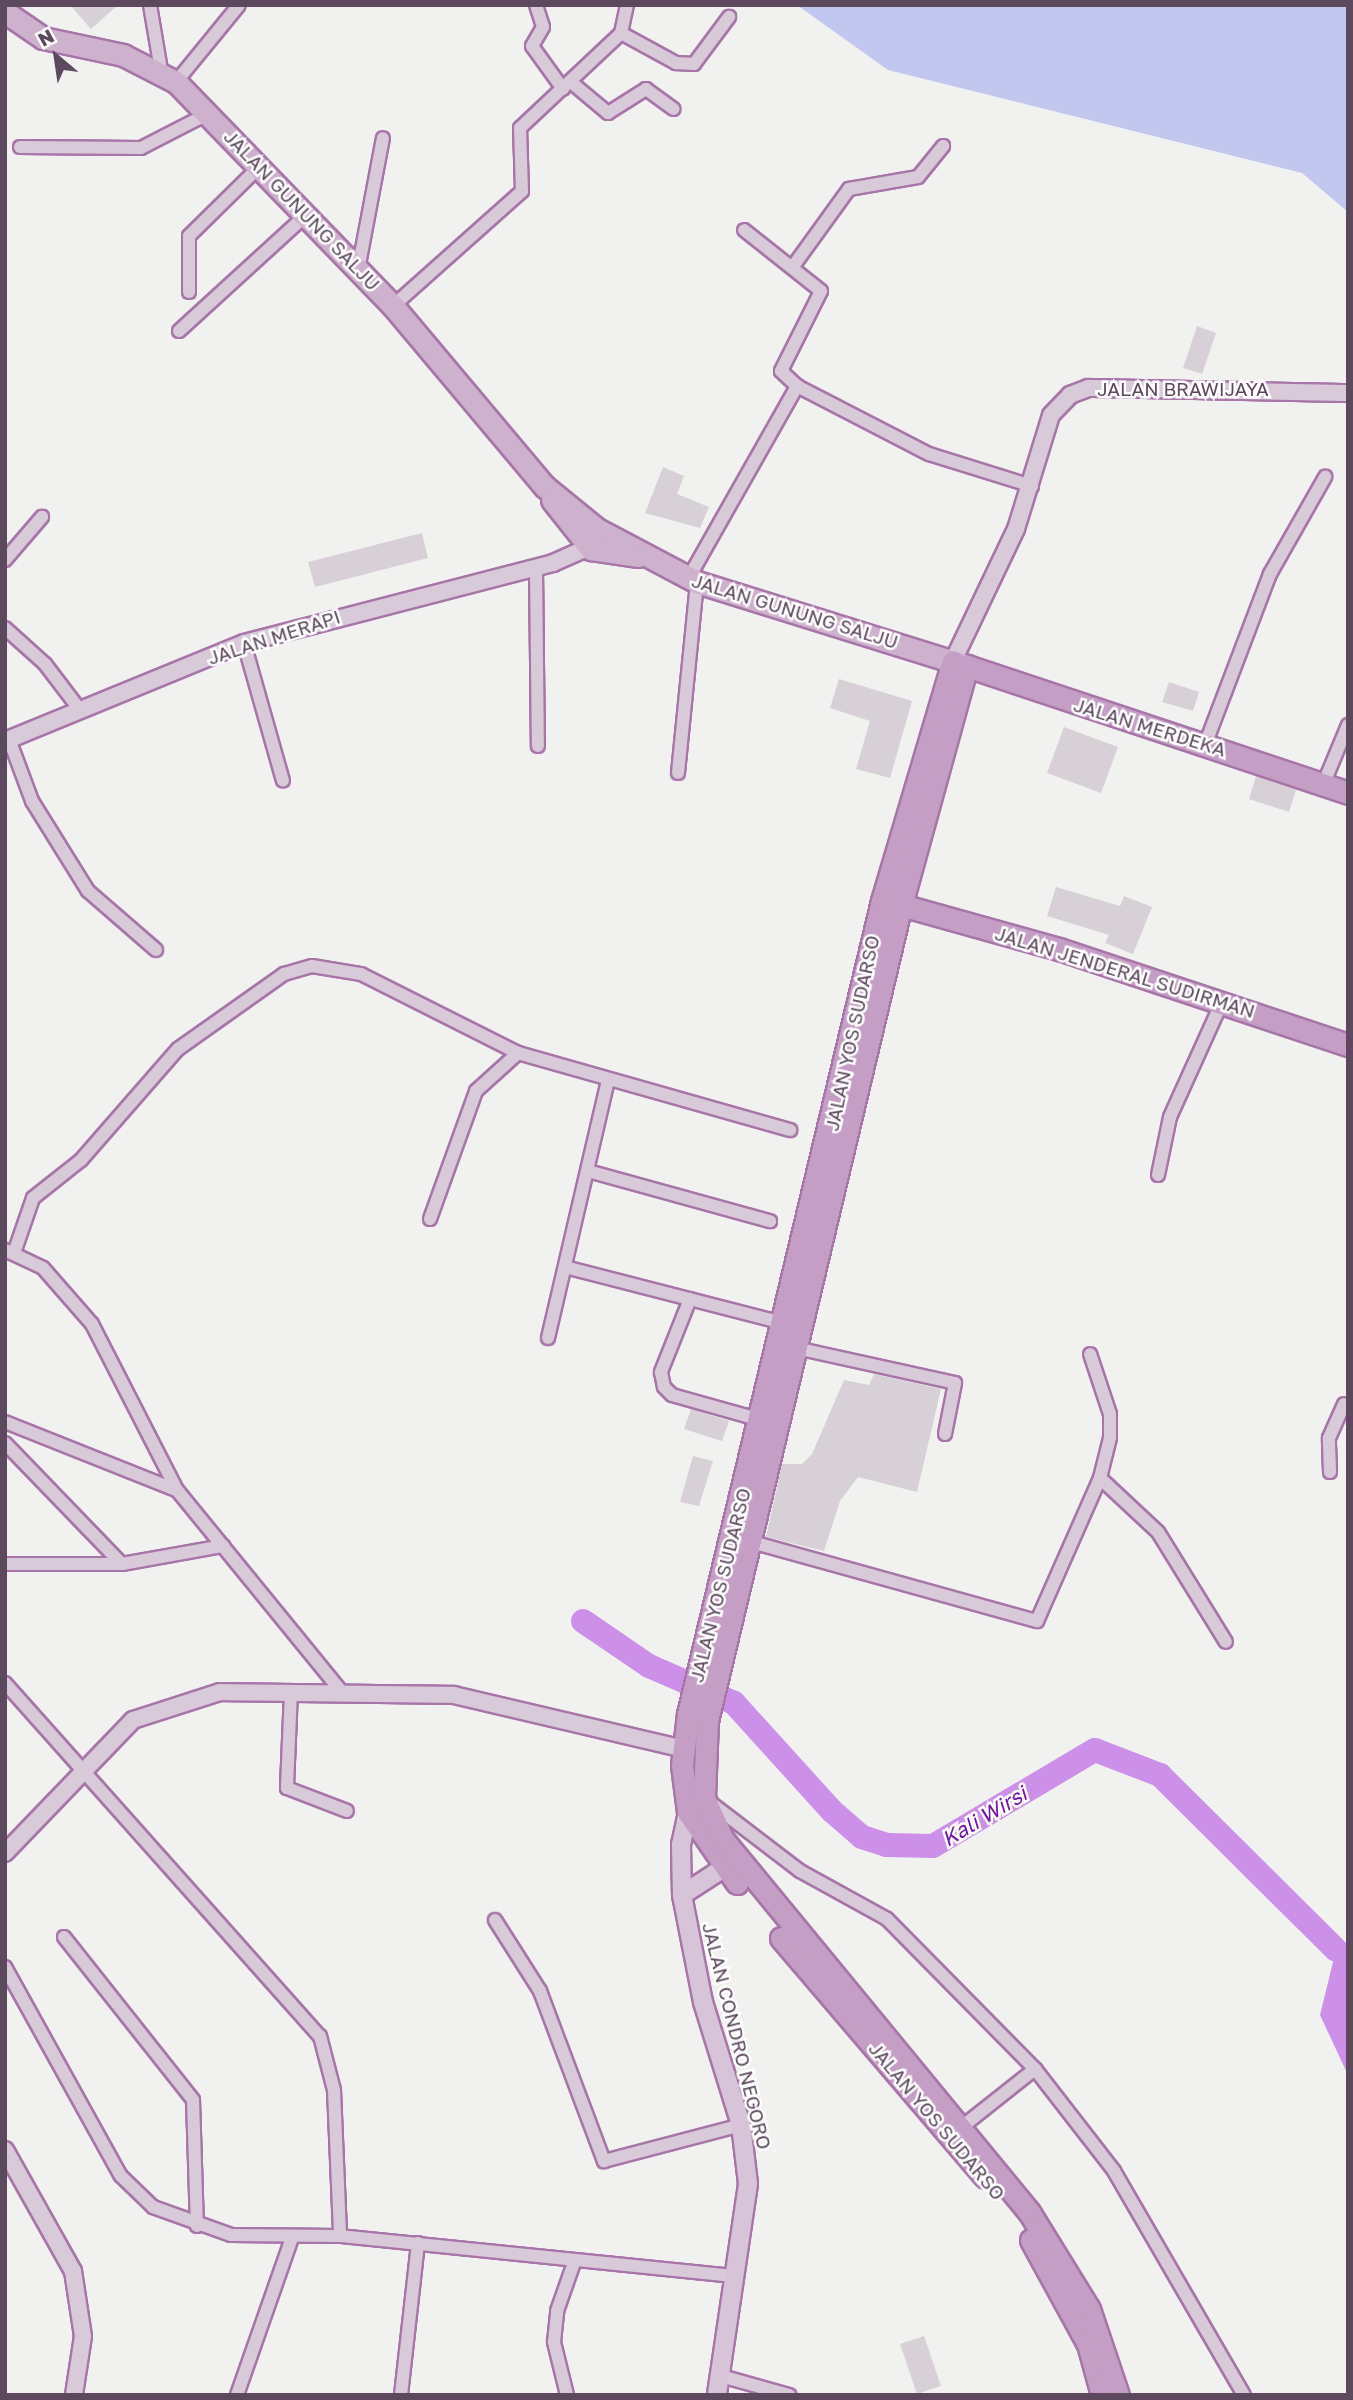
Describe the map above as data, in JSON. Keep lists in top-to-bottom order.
{
  "streets": {
    "highway": ["JALAN MERDEKA", "JALAN JENDERAL SUDIRMAN", "JALAN YOS SUDARSO"],
    "main road": ["JALAN GUNUNG SALJU", "JALAN CONDRO NEGORO"],
    "street": ["JALAN BRAWIJAYA", "JALAN MERAPI"]
  },
  "crossings": [
    ["JALAN GUNUNG SALJU", "JALAN BRAWIJAYA"],
    ["JALAN GUNUNG SALJU", "JALAN MERAPI"],
    ["JALAN GUNUNG SALJU", "JALAN MERDEKA"],
    ["JALAN GUNUNG SALJU", "JALAN YOS SUDARSO"],
    ["JALAN BRAWIJAYA", "JALAN MERDEKA"],
    ["JALAN BRAWIJAYA", "JALAN YOS SUDARSO"],
    ["JALAN MERDEKA", "JALAN YOS SUDARSO"],
    ["JALAN JENDERAL SUDIRMAN", "JALAN YOS SUDARSO"],
    ["JALAN YOS SUDARSO", "JALAN CONDRO NEGORO"]
  ],
  "water": ["Kali Wirsi"],
  "north": "top left"
}
